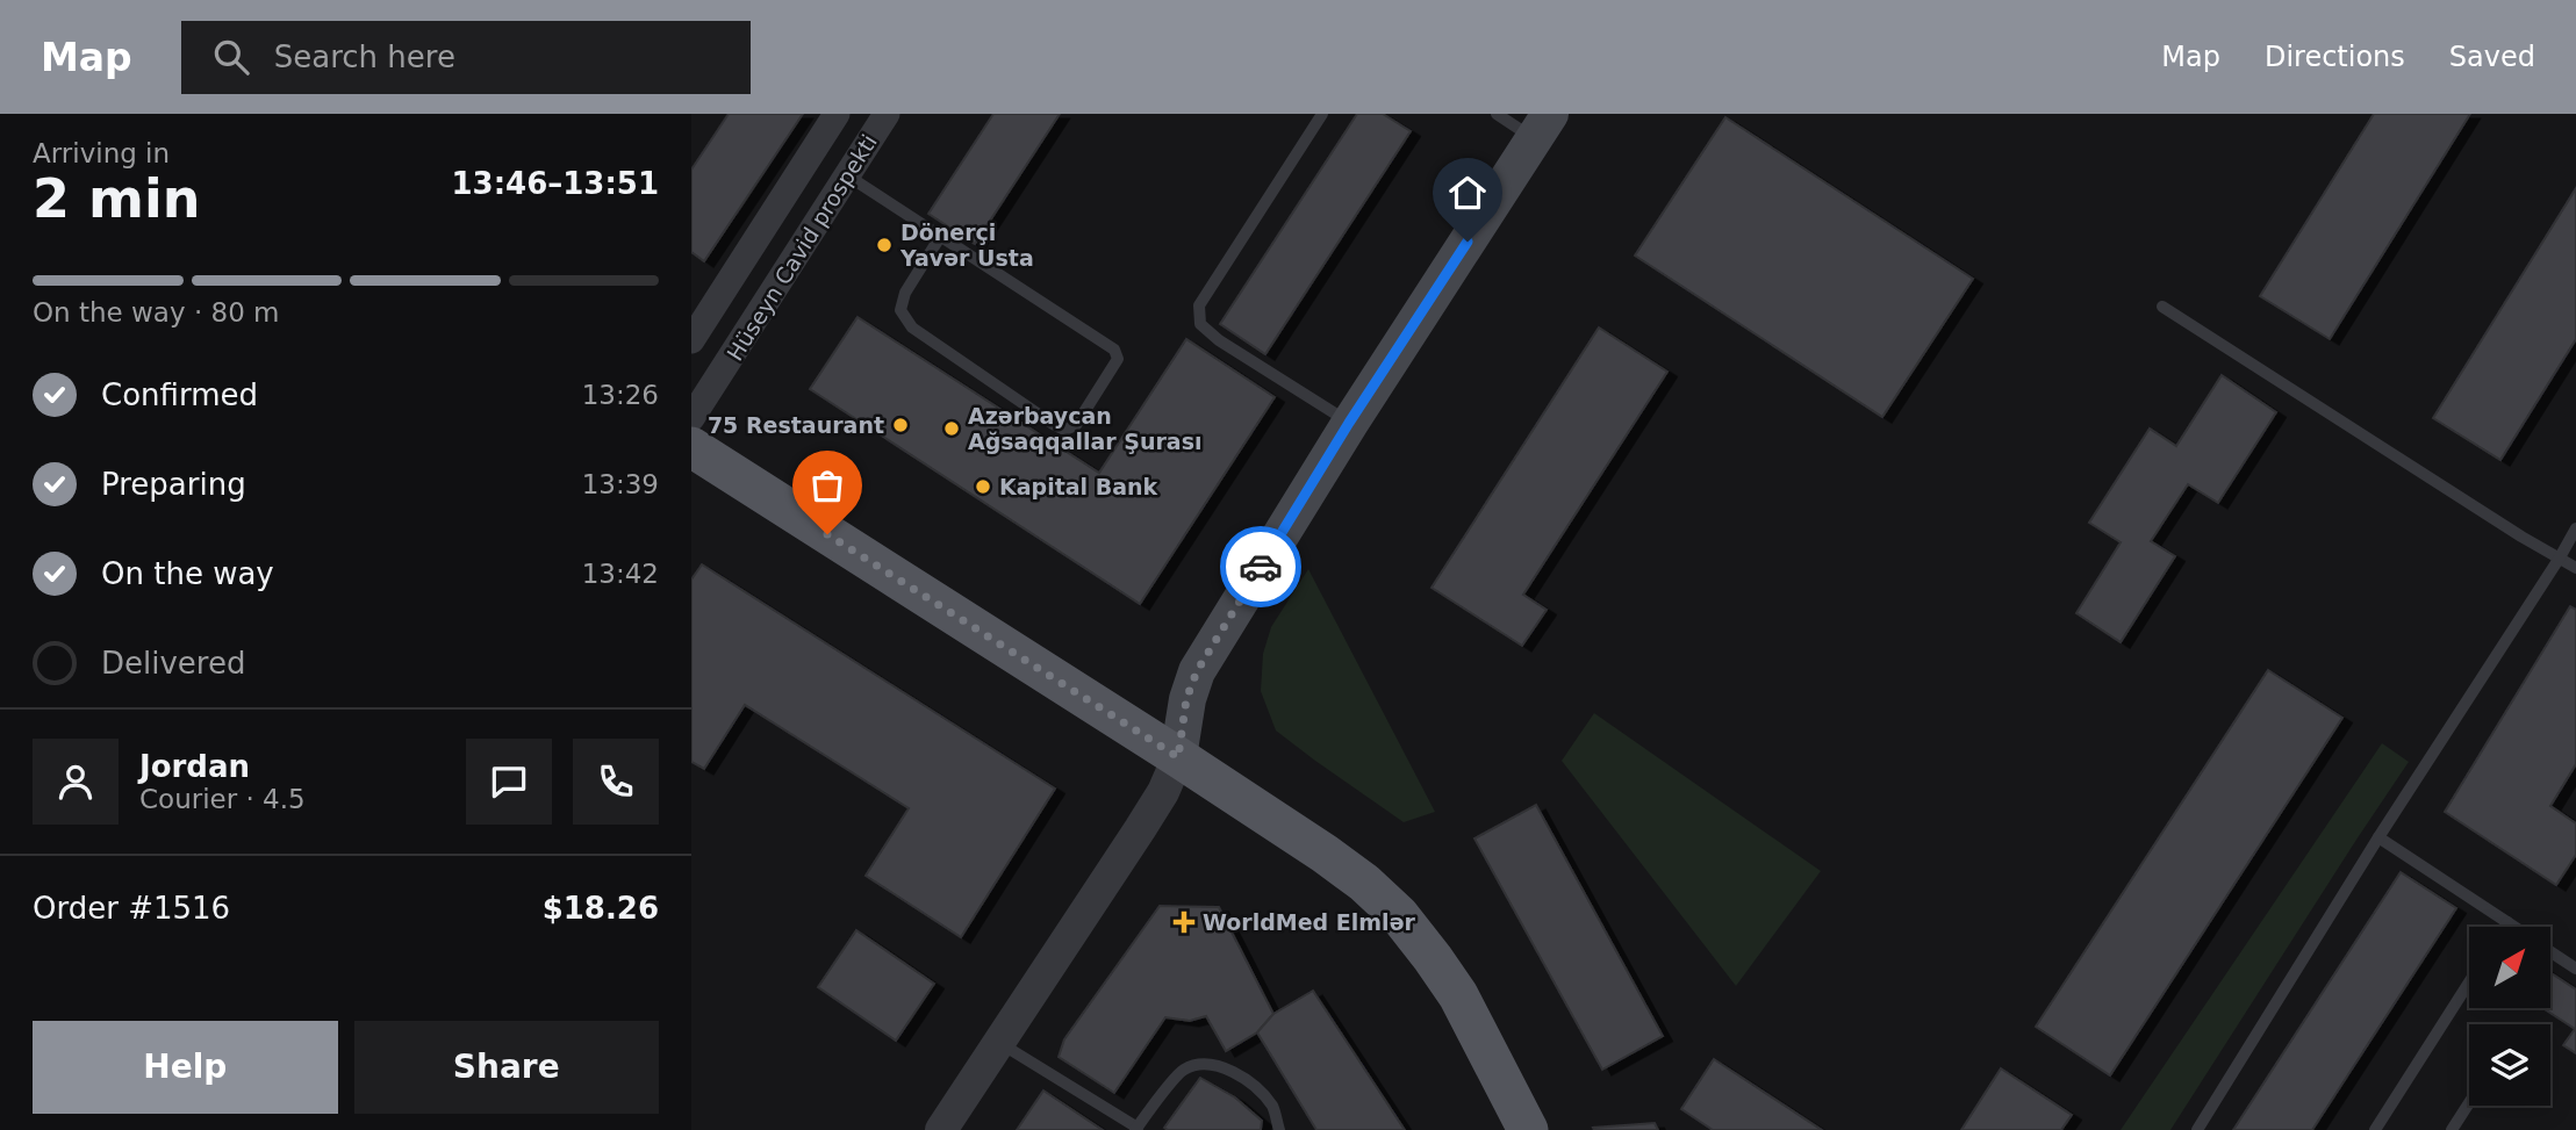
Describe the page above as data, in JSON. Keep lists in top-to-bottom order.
{
  "streets": {
    "street": ["Hüseyn Cavid prospekti"]
  },
  "places": {
    "other": [
      "Dönerçi Yavər Usta",
      "75 Restaurant",
      "Azərbaycan Ağsaqqallar Şurası",
      "Kapital Bank"
    ],
    "health": ["WorldMed Elmlər"]
  },
  "north": "top right",
  "page": {
    "header": "Map",
    "search": "Search here",
    "nav": ["Map", "Directions", "Saved"],
    "heading": ["2 min", "Arriving in", "13:46–13:51"],
    "panel": [
      "Jordan",
      "Courier · 4.5",
      "Order #1516",
      "$18.26"
    ],
    "bar": "On the way · 80 m",
    "list": [
      ["Confirmed", "13:26"],
      ["Preparing", "13:39"],
      ["On the way", "13:42"],
      "Delivered"
    ],
    "buttons": ["Help", "Share"]
  }
}
